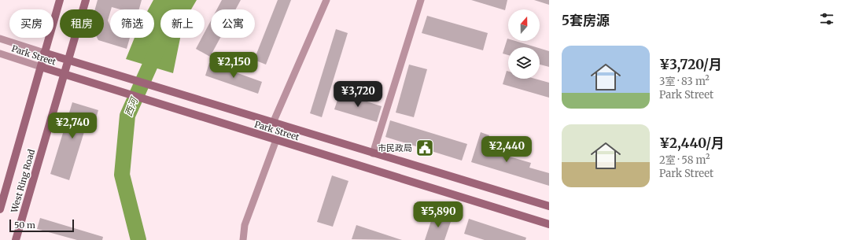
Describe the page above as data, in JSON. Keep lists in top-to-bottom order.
{
  "streets": {
    "street": ["Park Street", "West Ring Road"]
  },
  "crossings": [
    ["Park Street", "West Ring Road"]
  ],
  "water": ["西河"],
  "places": {
    "public building": ["市民政局"]
  },
  "scale_bar": "50 m",
  "north": "top",
  "page": {
    "heading": "5套房源",
    "chip": [
      "买房",
      "租房",
      "筛选",
      "新上",
      "公寓"
    ],
    "list": [
      {
        "name": "¥3,720/月",
        "note": "3室 · 83 m² · Park Street"
      },
      {
        "name": "¥2,440/月",
        "note": "2室 · 58 m² · Park Street"
      }
    ],
    "price": [
      "¥2,150",
      "¥3,720",
      "¥2,740",
      "¥2,440",
      "¥5,890"
    ],
    "scale": "50 m"
  }
}
